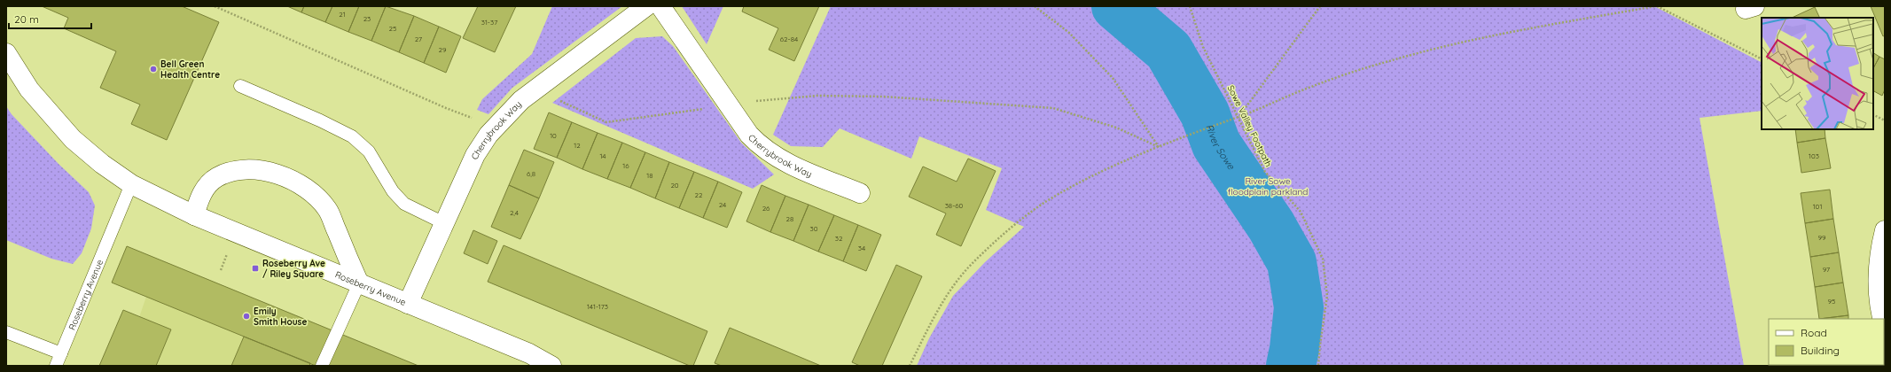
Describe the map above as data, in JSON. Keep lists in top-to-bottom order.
{
  "streets": {
    "street": ["Cherrybrook Way", "Roseberry Avenue"],
    "path": ["Sowe Valley Footpath"]
  },
  "crossings": [
    ["Cherrybrook Way", "Roseberry Avenue"]
  ],
  "water": ["River Sowe"],
  "parks": ["River Sowe floodplain parkland"],
  "places": {
    "other": ["Bell Green Health Centre", "Emily Smith House"],
    "transit": ["Roseberry Ave / Riley Square"]
  },
  "house_numbers": [
    "21",
    "23",
    "31-37",
    "25",
    "27",
    "62-84",
    "29",
    "10",
    "12",
    "14",
    "103",
    "16",
    "6,8",
    "18",
    "20",
    "22",
    "24",
    "38-60",
    "101",
    "26",
    "2,4",
    "28",
    "30",
    "99",
    "32",
    "34",
    "97",
    "95",
    "141-173"
  ],
  "legend": ["Road", "Building"],
  "scale_bar": "20 m"
}
